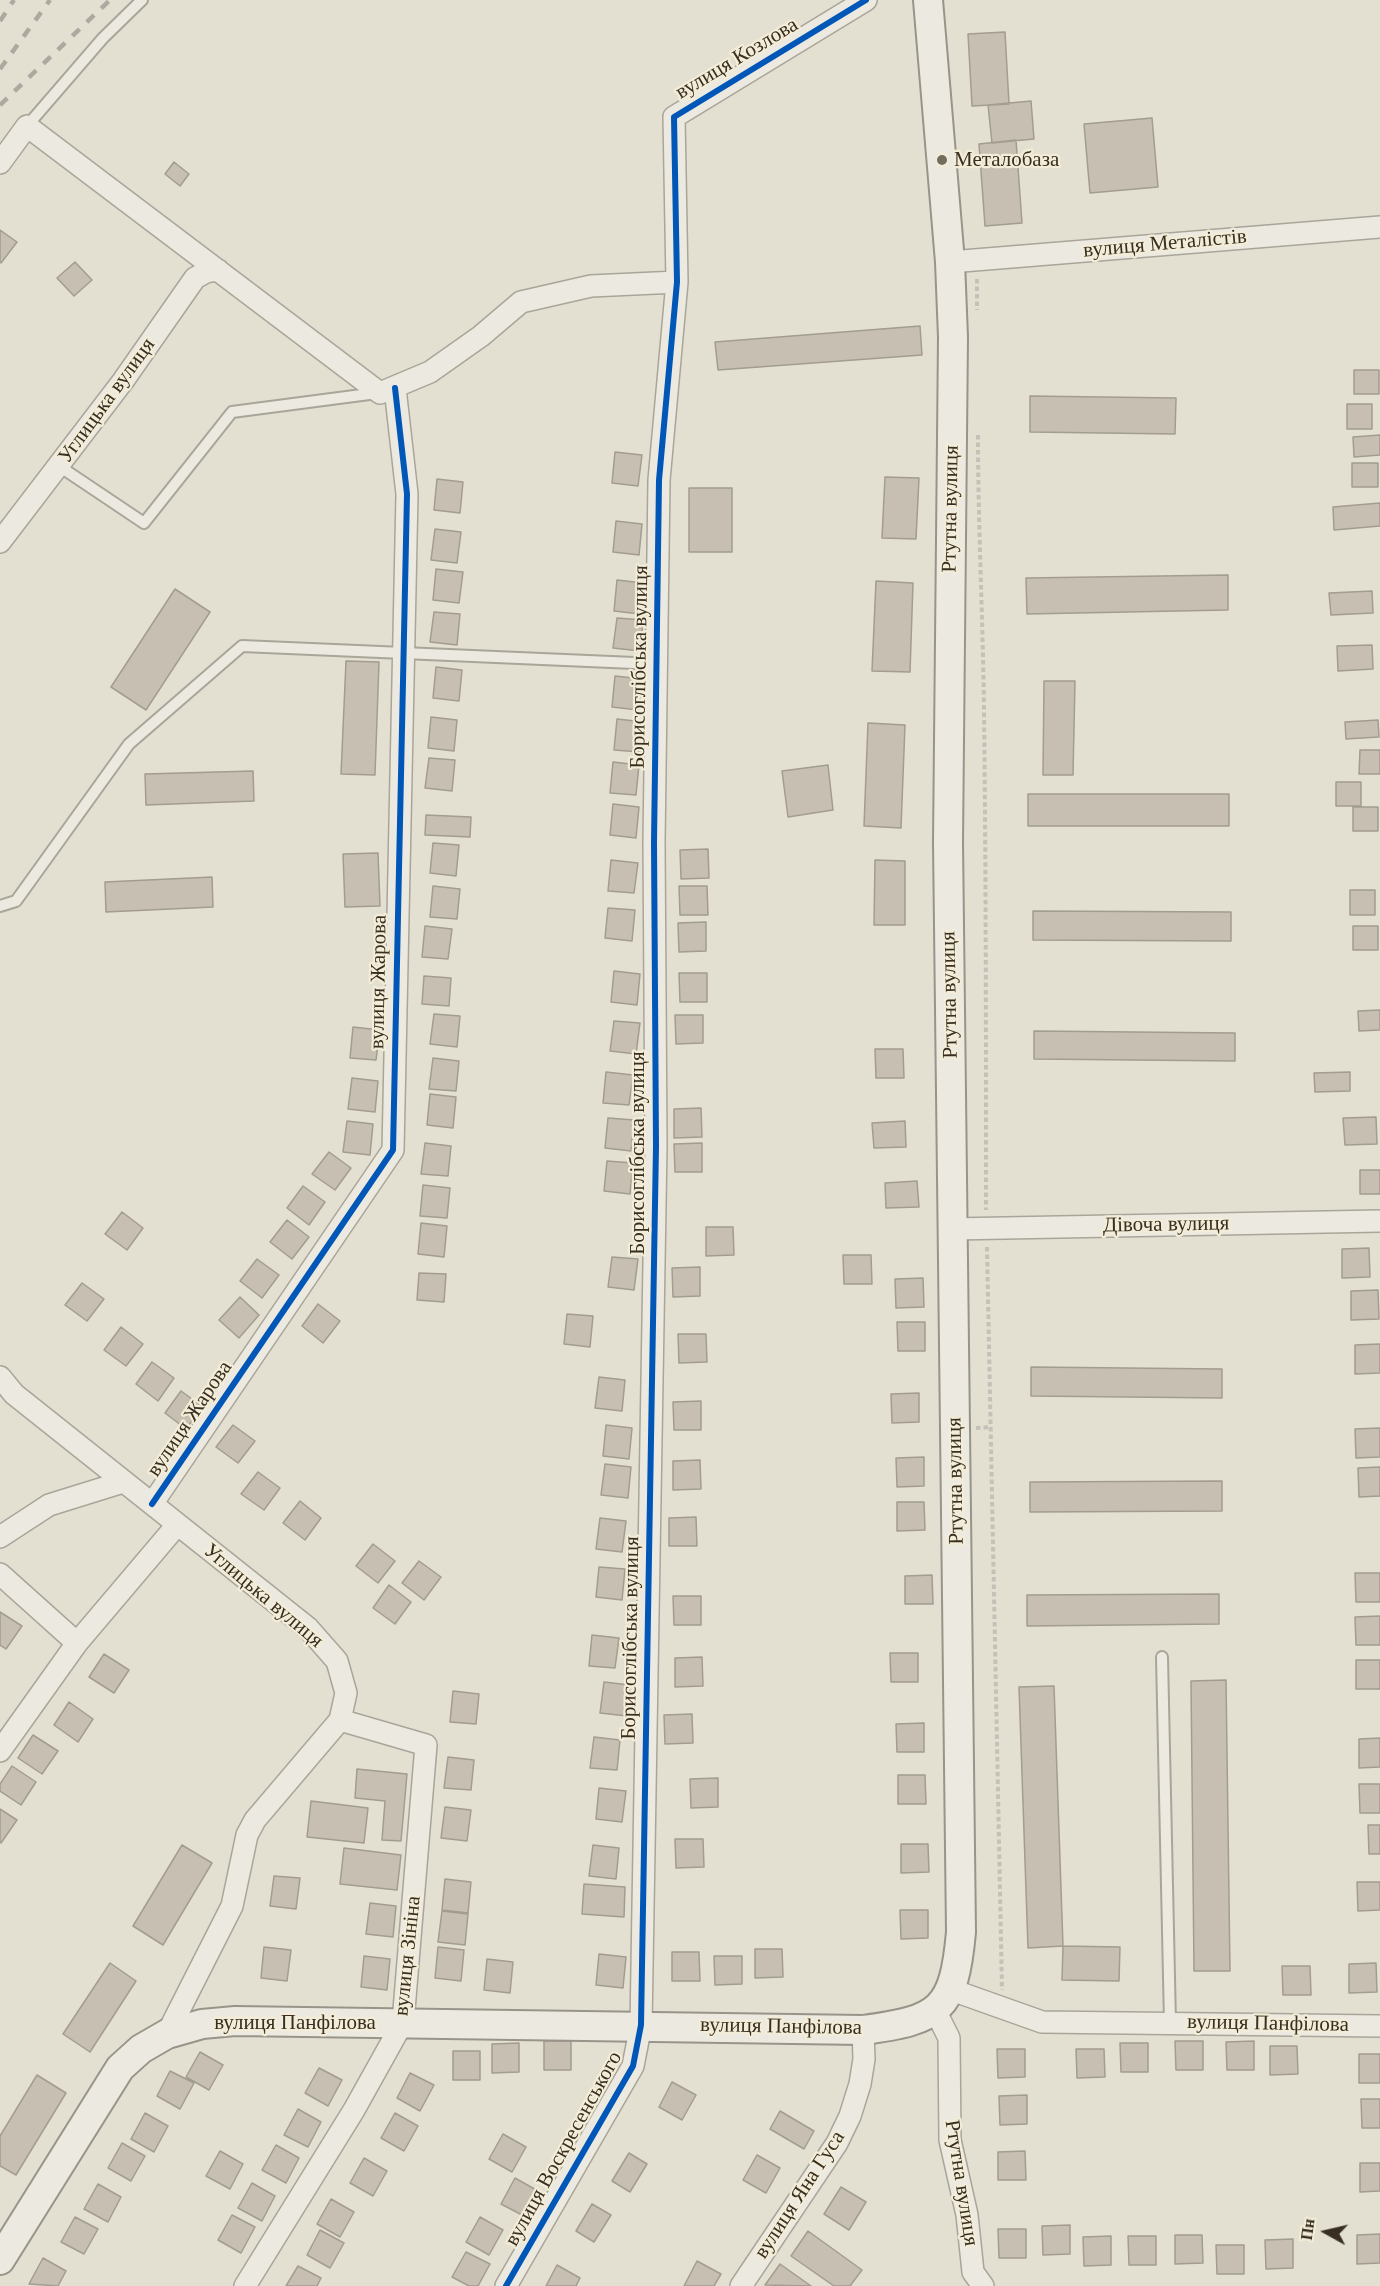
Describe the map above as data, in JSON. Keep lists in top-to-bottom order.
{
  "streets": {
    "main road": ["Ртутна вулиця", "вулиця Панфілова"],
    "street": [
      "вулиця Козлова",
      "вулиця Металістів",
      "Углицька вулиця",
      "Борисоглібська вулиця",
      "вулиця Жарова",
      "Дівоча вулиця",
      "вулиця Зініна",
      "вулиця Воскресенського",
      "вулиця Яна Гуса"
    ]
  },
  "crossings": [
    ["вулиця Козлова", "Борисоглібська вулиця"],
    ["вулиця Металістів", "Ртутна вулиця"],
    ["Углицька вулиця", "вулиця Жарова"],
    ["Углицька вулиця", "вулиця Зініна"],
    ["Углицька вулиця", "вулиця Панфілова"],
    ["Ртутна вулиця", "Дівоча вулиця"],
    ["Ртутна вулиця", "вулиця Панфілова"],
    ["Борисоглібська вулиця", "вулиця Панфілова"],
    ["Борисоглібська вулиця", "вулиця Воскресенського"],
    ["вулиця Зініна", "вулиця Панфілова"],
    ["вулиця Панфілова", "вулиця Воскресенського"],
    ["вулиця Панфілова", "вулиця Яна Гуса"]
  ],
  "places": ["Металобаза"],
  "north": "left"
}
